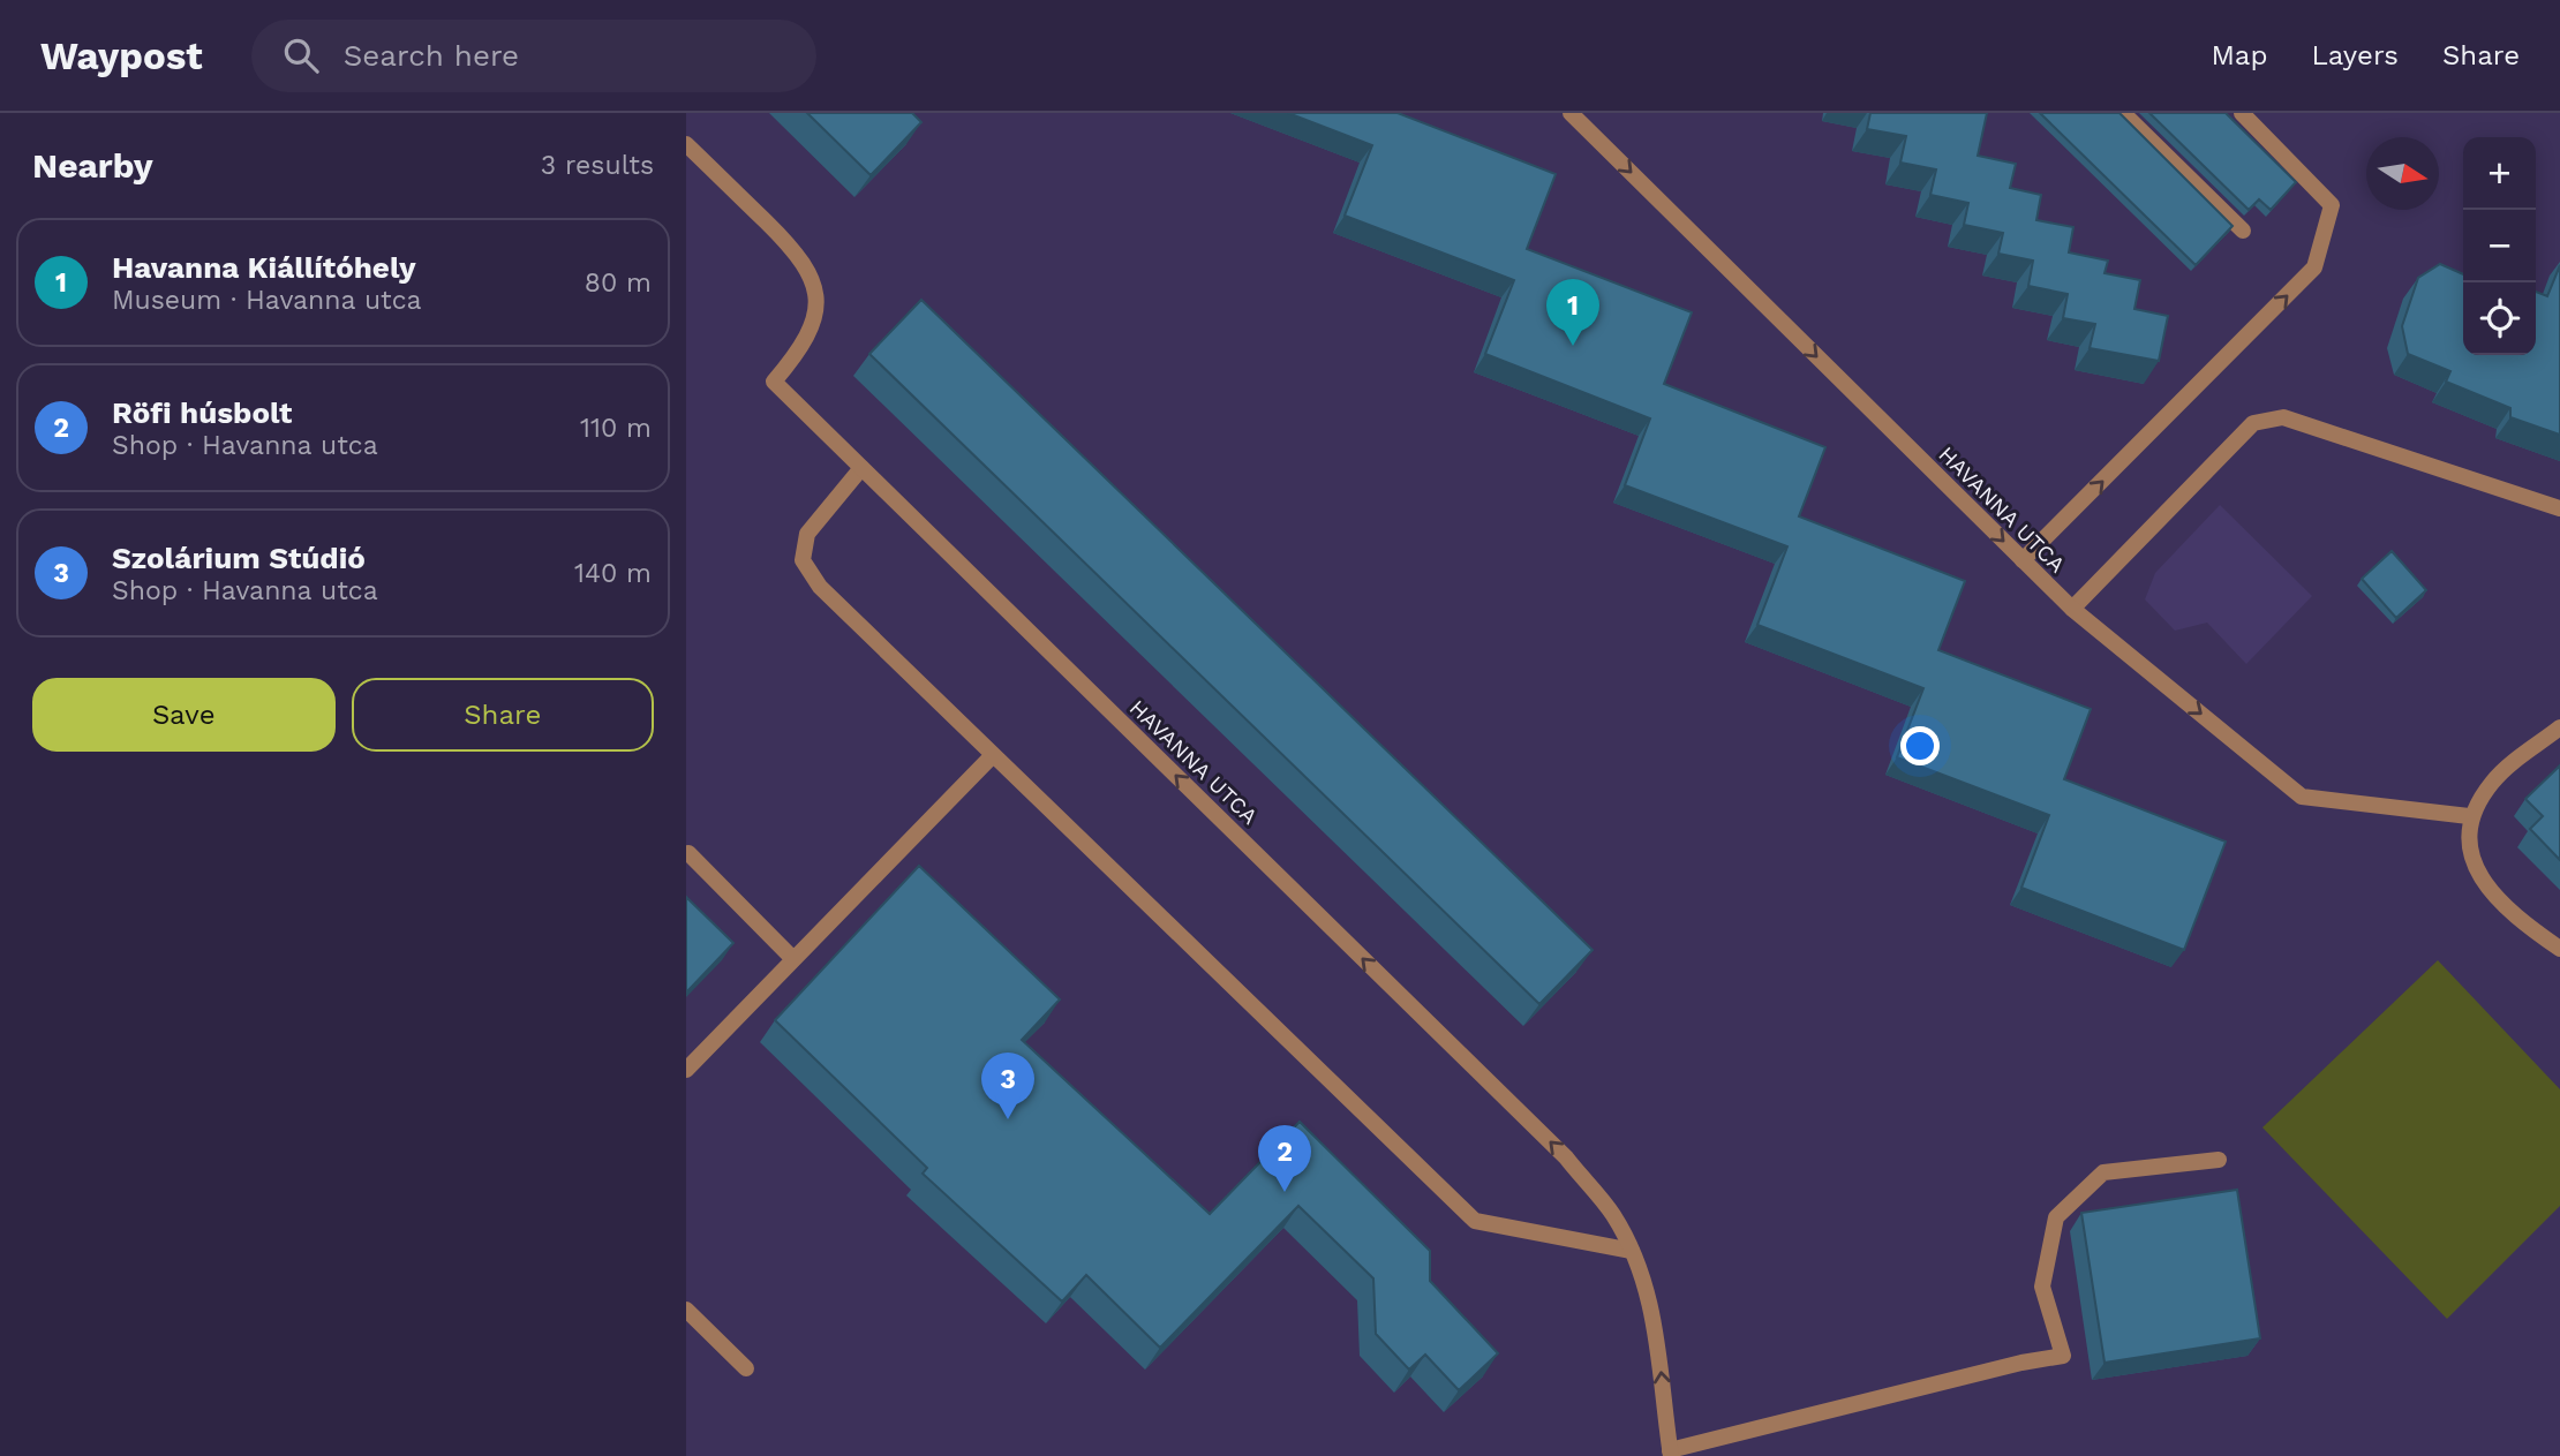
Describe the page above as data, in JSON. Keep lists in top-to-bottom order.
{
  "streets": {
    "street": ["HAVANNA UTCA"]
  },
  "north": "right",
  "page": {
    "header": "Waypost",
    "search": "Search here",
    "nav": ["Map", "Layers", "Share"],
    "heading": ["Nearby", "3 results"],
    "map_buttons": ["+", "−"],
    "list": [
      {
        "mark": "1",
        "name": "Havanna Kiállítóhely",
        "note": "Museum · Havanna utca",
        "value": "80 m"
      },
      {
        "mark": "2",
        "name": "Röfi húsbolt",
        "note": "Shop · Havanna utca",
        "value": "110 m"
      },
      {
        "mark": "3",
        "name": "Szolárium Stúdió",
        "note": "Shop · Havanna utca",
        "value": "140 m"
      }
    ],
    "pins": ["1", "3", "2"],
    "buttons": ["Save", "Share"]
  }
}
